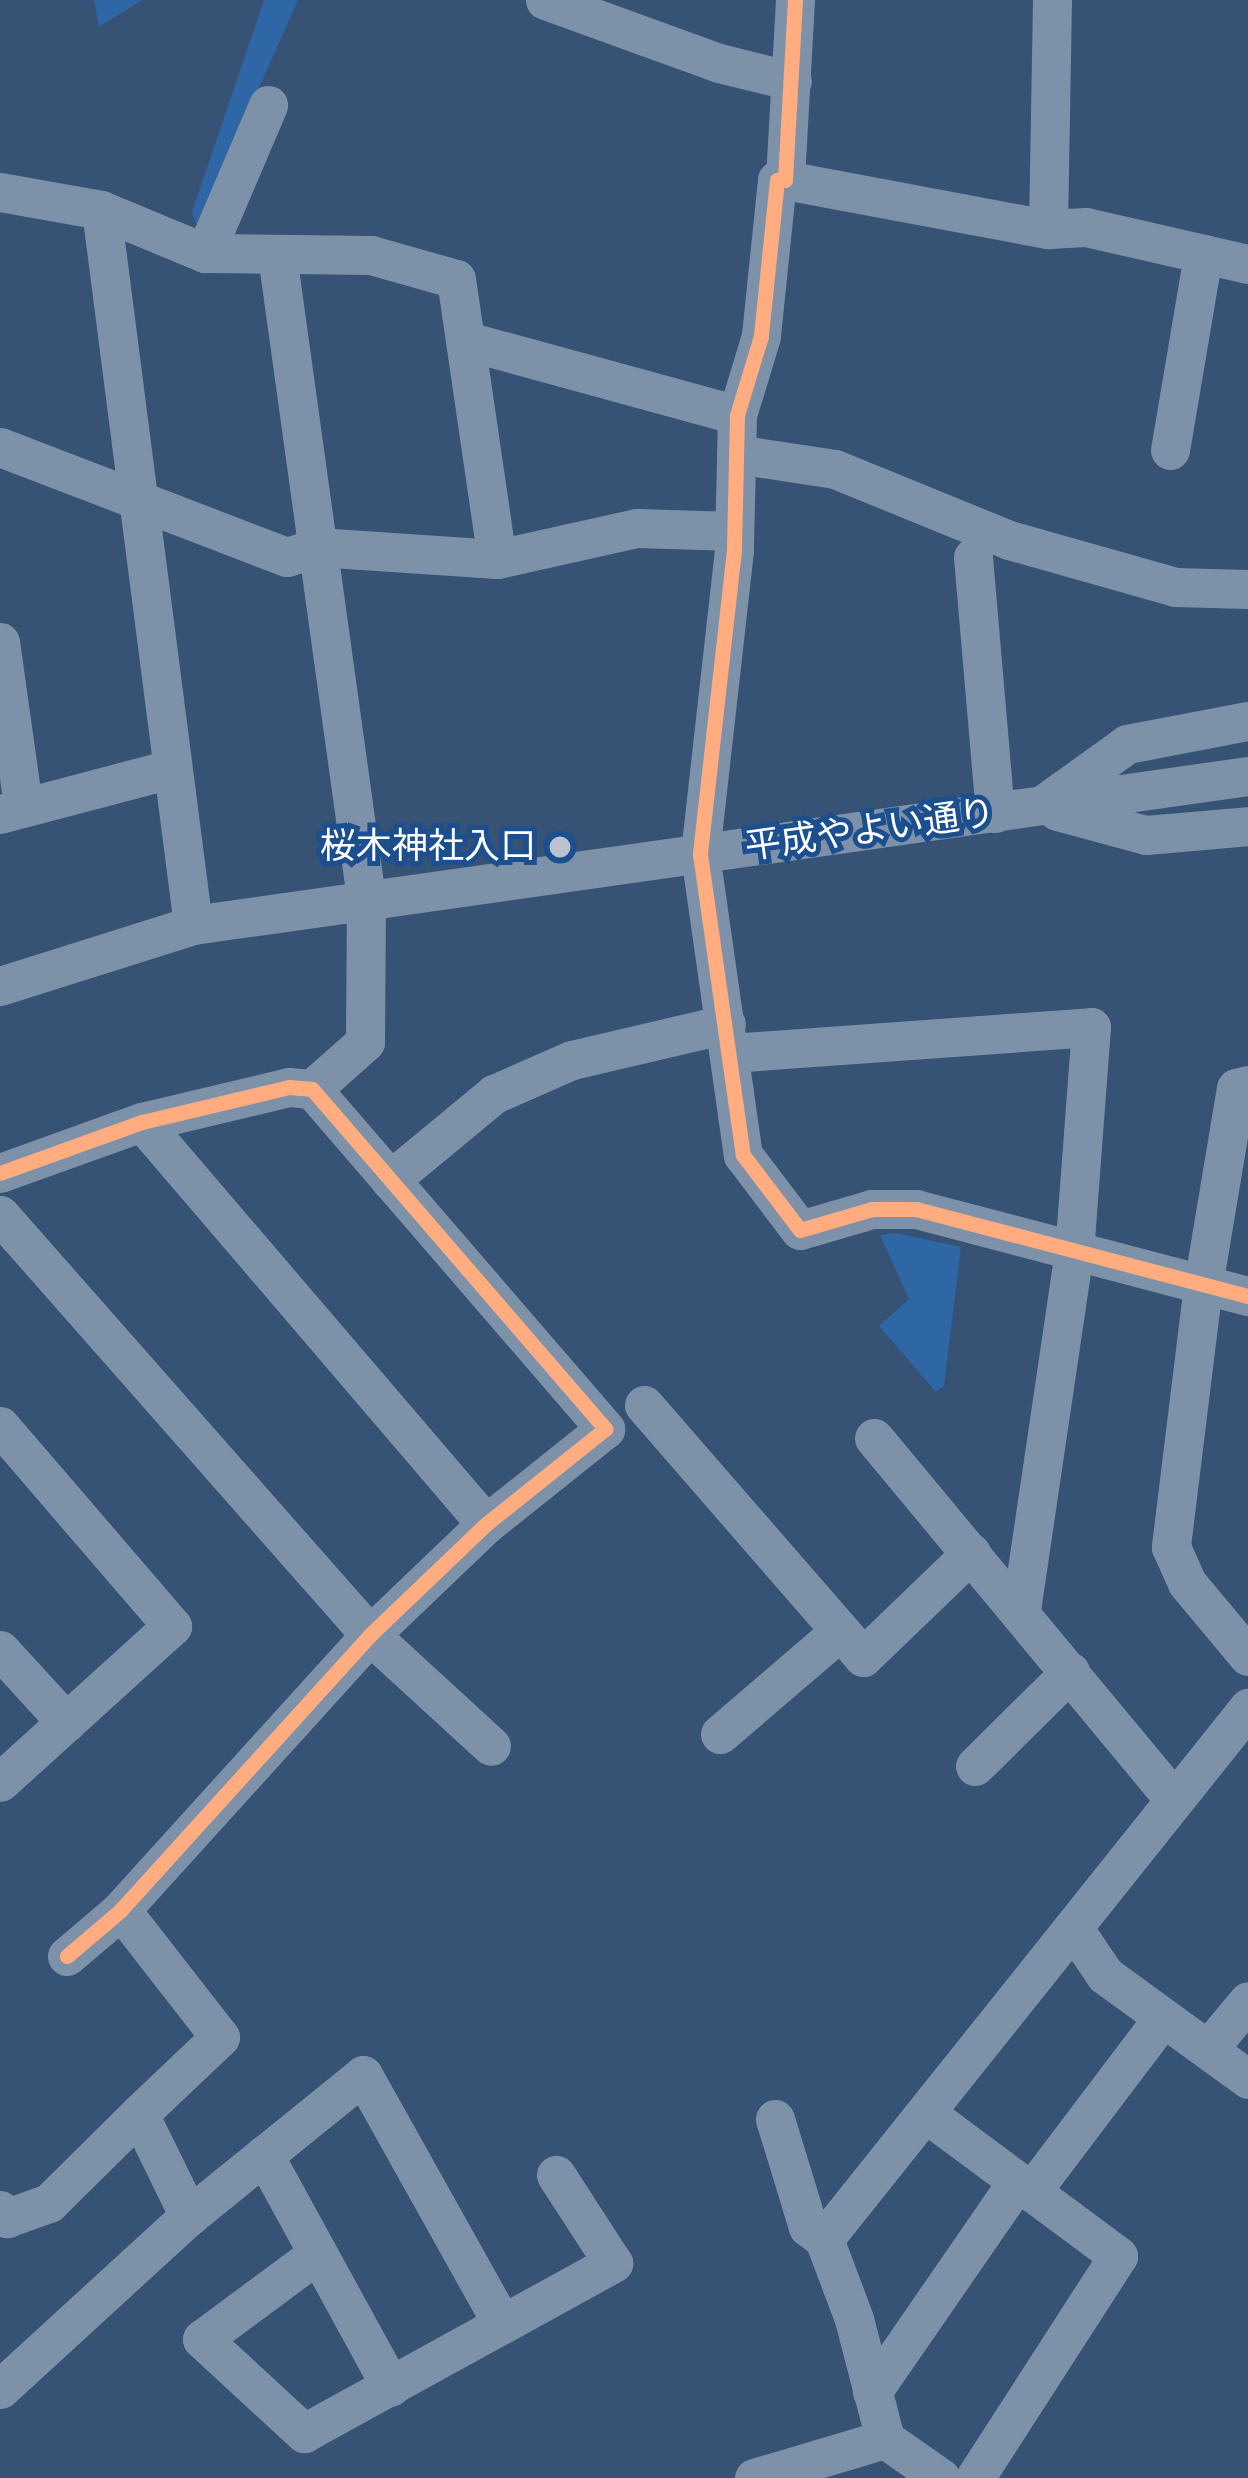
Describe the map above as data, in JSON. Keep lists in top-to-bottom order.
{
  "streets": {
    "street": ["平成やよい通り"]
  },
  "places": ["桜木神社入口"]
}
